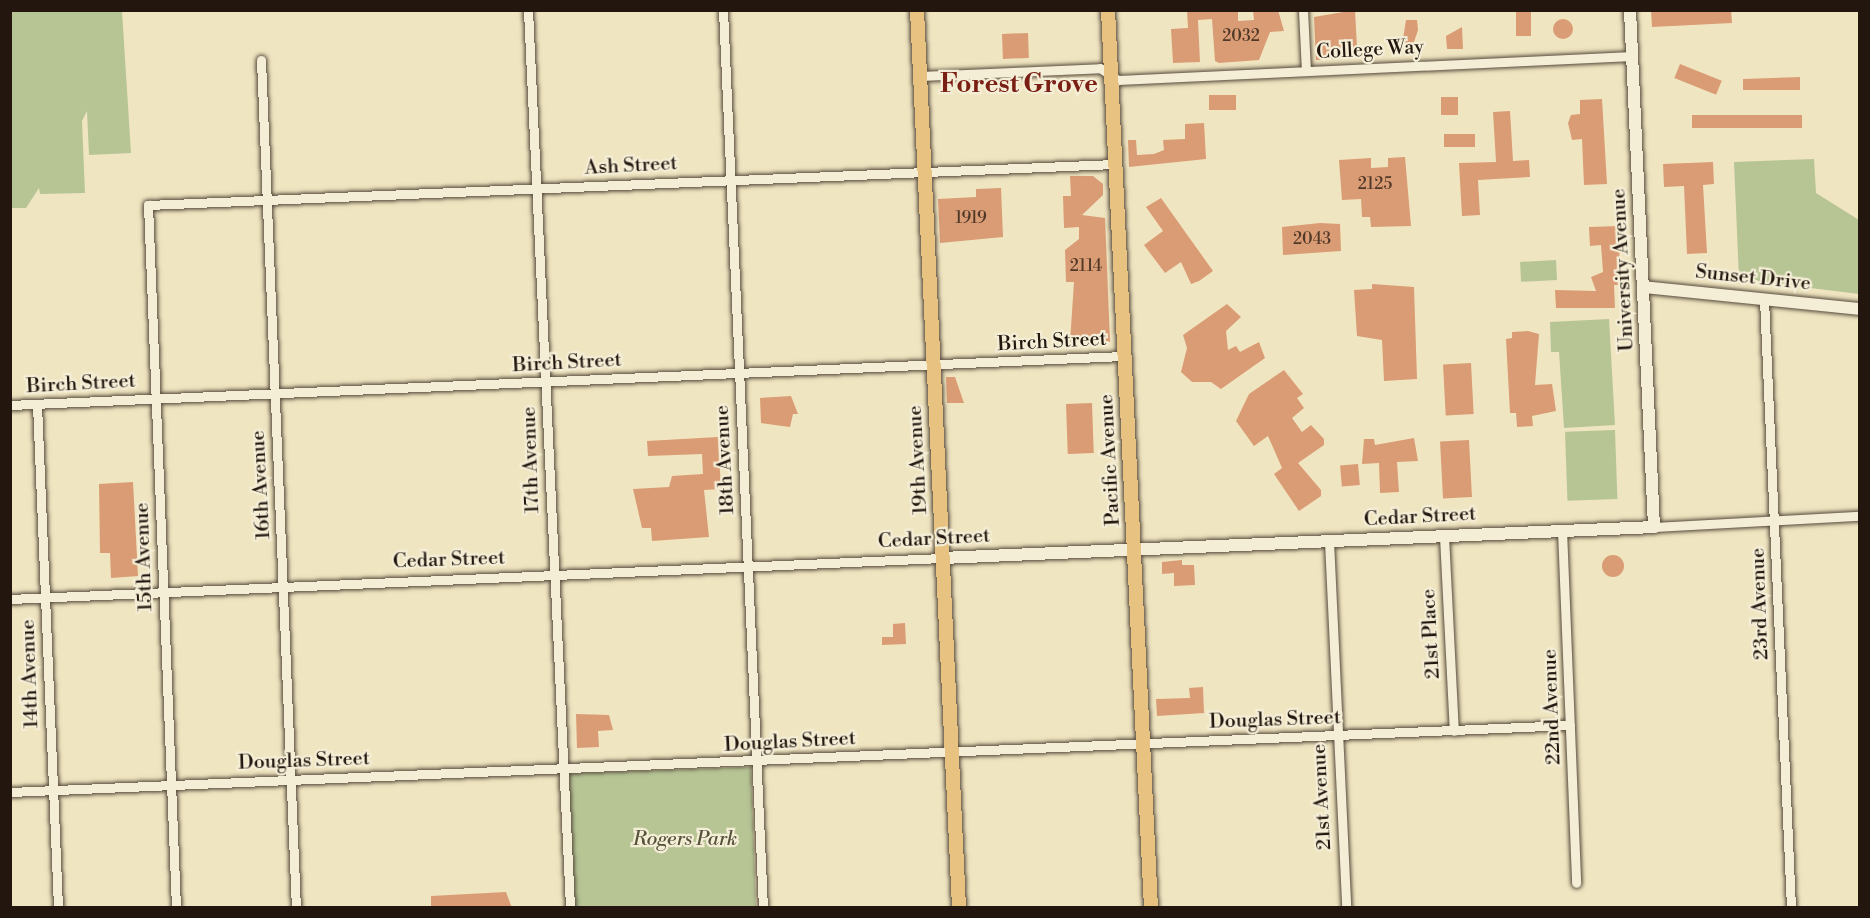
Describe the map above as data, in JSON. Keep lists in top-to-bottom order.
{
  "streets": {
    "main road": ["19th Avenue", "Pacific Avenue"],
    "street": [
      "College Way",
      "Ash Street",
      "University Avenue",
      "Sunset Drive",
      "Birch Street",
      "17th Avenue",
      "18th Avenue",
      "16th Avenue",
      "Cedar Street",
      "15th Avenue",
      "23rd Avenue",
      "21st Place",
      "14th Avenue",
      "22nd Avenue",
      "Douglas Street",
      "21st Avenue"
    ]
  },
  "crossings": [
    ["College Way", "University Avenue"],
    ["College Way", "19th Avenue"],
    ["College Way", "Pacific Avenue"],
    ["Ash Street", "17th Avenue"],
    ["Ash Street", "18th Avenue"],
    ["Ash Street", "19th Avenue"],
    ["Ash Street", "Pacific Avenue"],
    ["Ash Street", "16th Avenue"],
    ["Ash Street", "15th Avenue"],
    ["University Avenue", "Sunset Drive"],
    ["University Avenue", "Cedar Street"],
    ["Sunset Drive", "23rd Avenue"],
    ["Birch Street", "17th Avenue"],
    ["Birch Street", "18th Avenue"],
    ["Birch Street", "19th Avenue"],
    ["Birch Street", "Pacific Avenue"],
    ["Birch Street", "16th Avenue"],
    ["Birch Street", "15th Avenue"],
    ["Birch Street", "14th Avenue"],
    ["17th Avenue", "Cedar Street"],
    ["17th Avenue", "Douglas Street"],
    ["18th Avenue", "Cedar Street"],
    ["18th Avenue", "Douglas Street"],
    ["19th Avenue", "Cedar Street"],
    ["19th Avenue", "Douglas Street"],
    ["Pacific Avenue", "Cedar Street"],
    ["Pacific Avenue", "Douglas Street"],
    ["16th Avenue", "Cedar Street"],
    ["16th Avenue", "Douglas Street"],
    ["Cedar Street", "15th Avenue"],
    ["Cedar Street", "23rd Avenue"],
    ["Cedar Street", "21st Place"],
    ["Cedar Street", "14th Avenue"],
    ["Cedar Street", "22nd Avenue"],
    ["Cedar Street", "21st Avenue"],
    ["15th Avenue", "Douglas Street"],
    ["21st Place", "Douglas Street"],
    ["14th Avenue", "Douglas Street"],
    ["22nd Avenue", "Douglas Street"],
    ["Douglas Street", "21st Avenue"]
  ],
  "districts": ["Forest Grove"],
  "parks": ["Rogers Park"],
  "house_numbers": [
    "2032",
    "2125",
    "1919",
    "2043",
    "2114"
  ]
}
